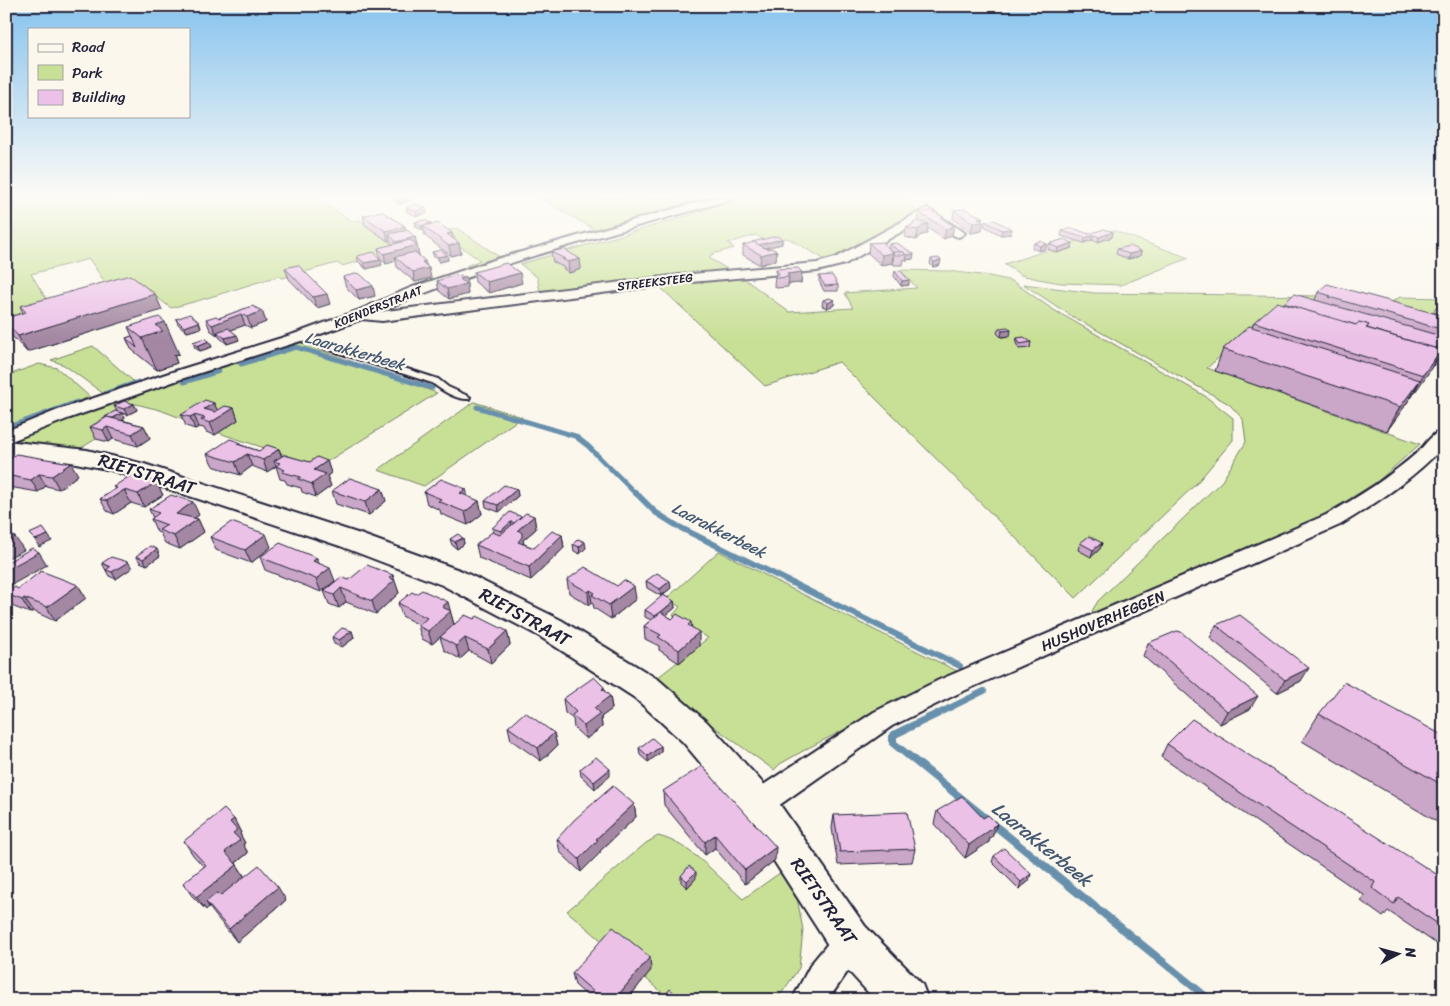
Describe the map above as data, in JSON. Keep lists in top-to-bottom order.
{
  "streets": {
    "street": [
      "STREEKSTEEG",
      "KOENDERSTRAAT",
      "RIETSTRAAT",
      "HUSHOVERHEGGEN"
    ]
  },
  "crossings": [
    ["STREEKSTEEG", "KOENDERSTRAAT"],
    ["RIETSTRAAT", "HUSHOVERHEGGEN"]
  ],
  "water": ["Laarakkerbeek"],
  "legend": ["Road", "Park", "Building"],
  "north": "right"
}
